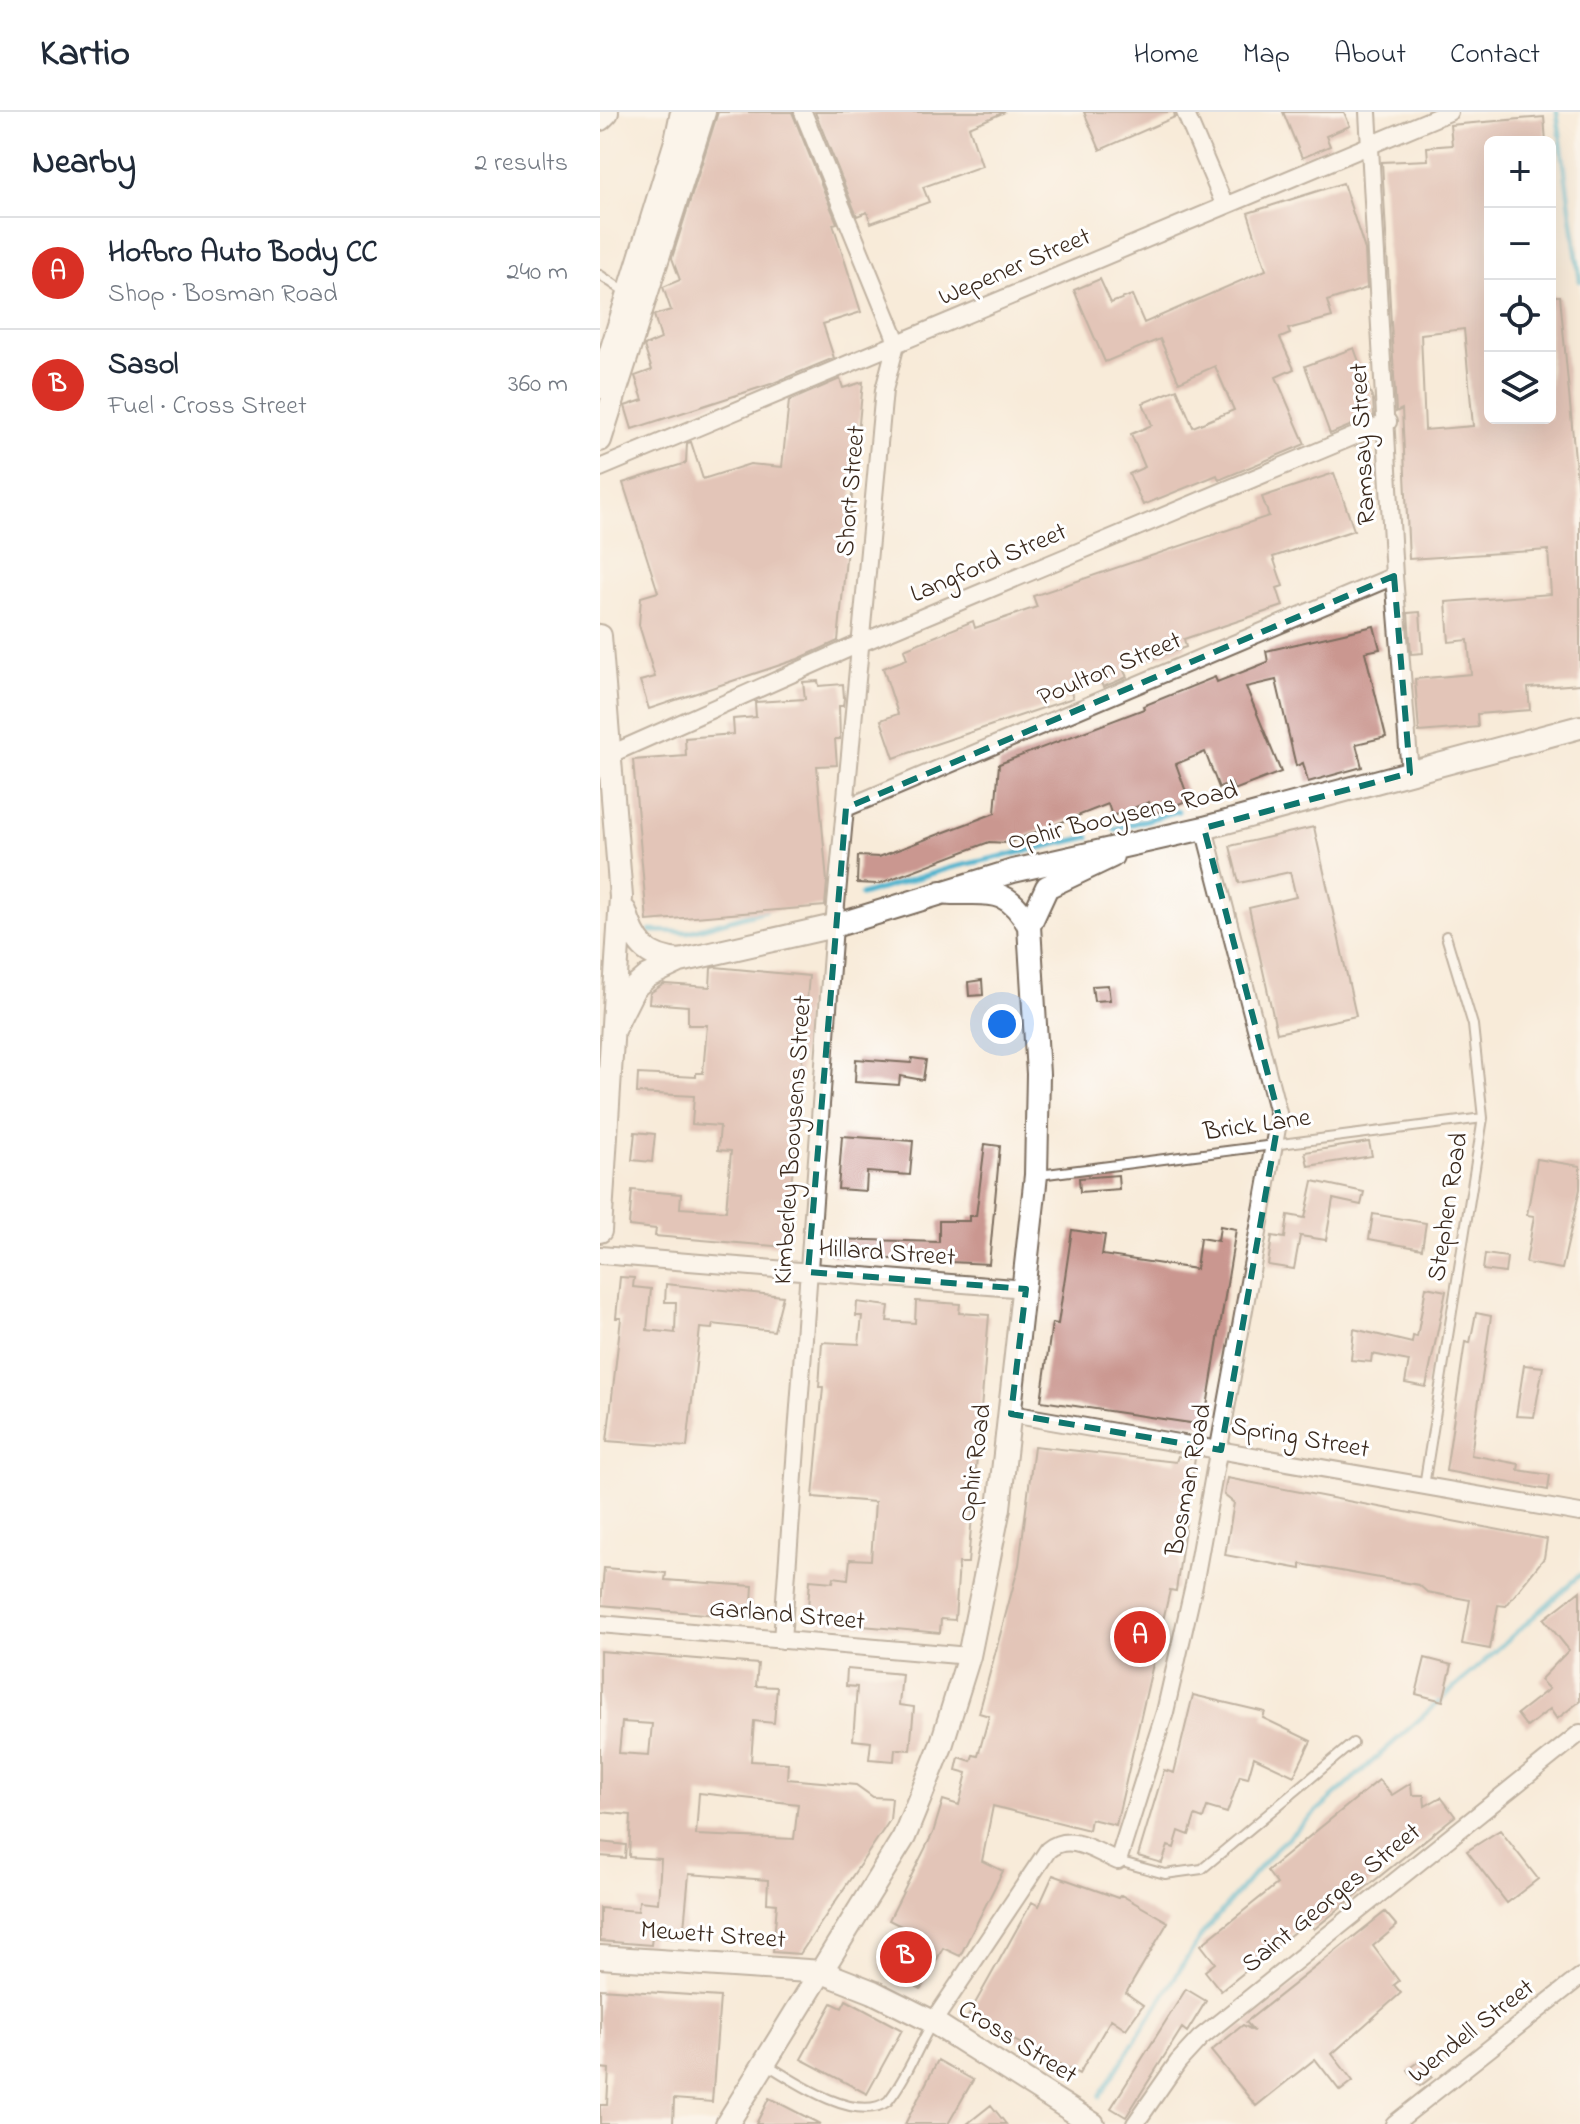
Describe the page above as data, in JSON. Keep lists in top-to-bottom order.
{
  "streets": {
    "street": [
      "Wepener Street",
      "Ramsay Street",
      "Short Street",
      "Langford Street",
      "Poulton Street",
      "Ophir Booysens Road",
      "Kimberley Booysens Street",
      "Hillard Street",
      "Spring Street",
      "Ophir Road",
      "Bosman Road",
      "Garland Street",
      "Saint Georges Street",
      "Mewett Street",
      "Wendell Street",
      "Cross Street"
    ],
    "lane": ["Brick Lane", "Stephen Road"]
  },
  "crossings": [
    ["Wepener Street", "Ramsay Street"],
    ["Wepener Street", "Short Street"],
    ["Ramsay Street", "Langford Street"],
    ["Ramsay Street", "Poulton Street"],
    ["Ramsay Street", "Ophir Booysens Road"],
    ["Short Street", "Langford Street"],
    ["Short Street", "Kimberley Booysens Street"],
    ["Langford Street", "Kimberley Booysens Street"],
    ["Poulton Street", "Kimberley Booysens Street"],
    ["Ophir Booysens Road", "Kimberley Booysens Street"],
    ["Ophir Booysens Road", "Bosman Road"],
    ["Brick Lane", "Stephen Road"],
    ["Brick Lane", "Ophir Road"],
    ["Brick Lane", "Bosman Road"],
    ["Kimberley Booysens Street", "Hillard Street"],
    ["Kimberley Booysens Street", "Garland Street"],
    ["Stephen Road", "Spring Street"],
    ["Hillard Street", "Ophir Road"],
    ["Spring Street", "Ophir Road"],
    ["Spring Street", "Bosman Road"],
    ["Ophir Road", "Garland Street"],
    ["Ophir Road", "Mewett Street"],
    ["Ophir Road", "Cross Street"],
    ["Mewett Street", "Cross Street"]
  ],
  "page": {
    "header": "Kartio",
    "nav": [
      "Home",
      "Map",
      "About",
      "Contact"
    ],
    "heading": ["Nearby", "2 results"],
    "map_buttons": ["+", "−"],
    "list": [
      {
        "mark": "A",
        "name": "Hofbro Auto Body CC",
        "note": "Shop · Bosman Road",
        "value": "240 m"
      },
      {
        "mark": "B",
        "name": "Sasol",
        "note": "Fuel · Cross Street",
        "value": "360 m"
      }
    ],
    "pins": ["A", "B"]
  }
}
